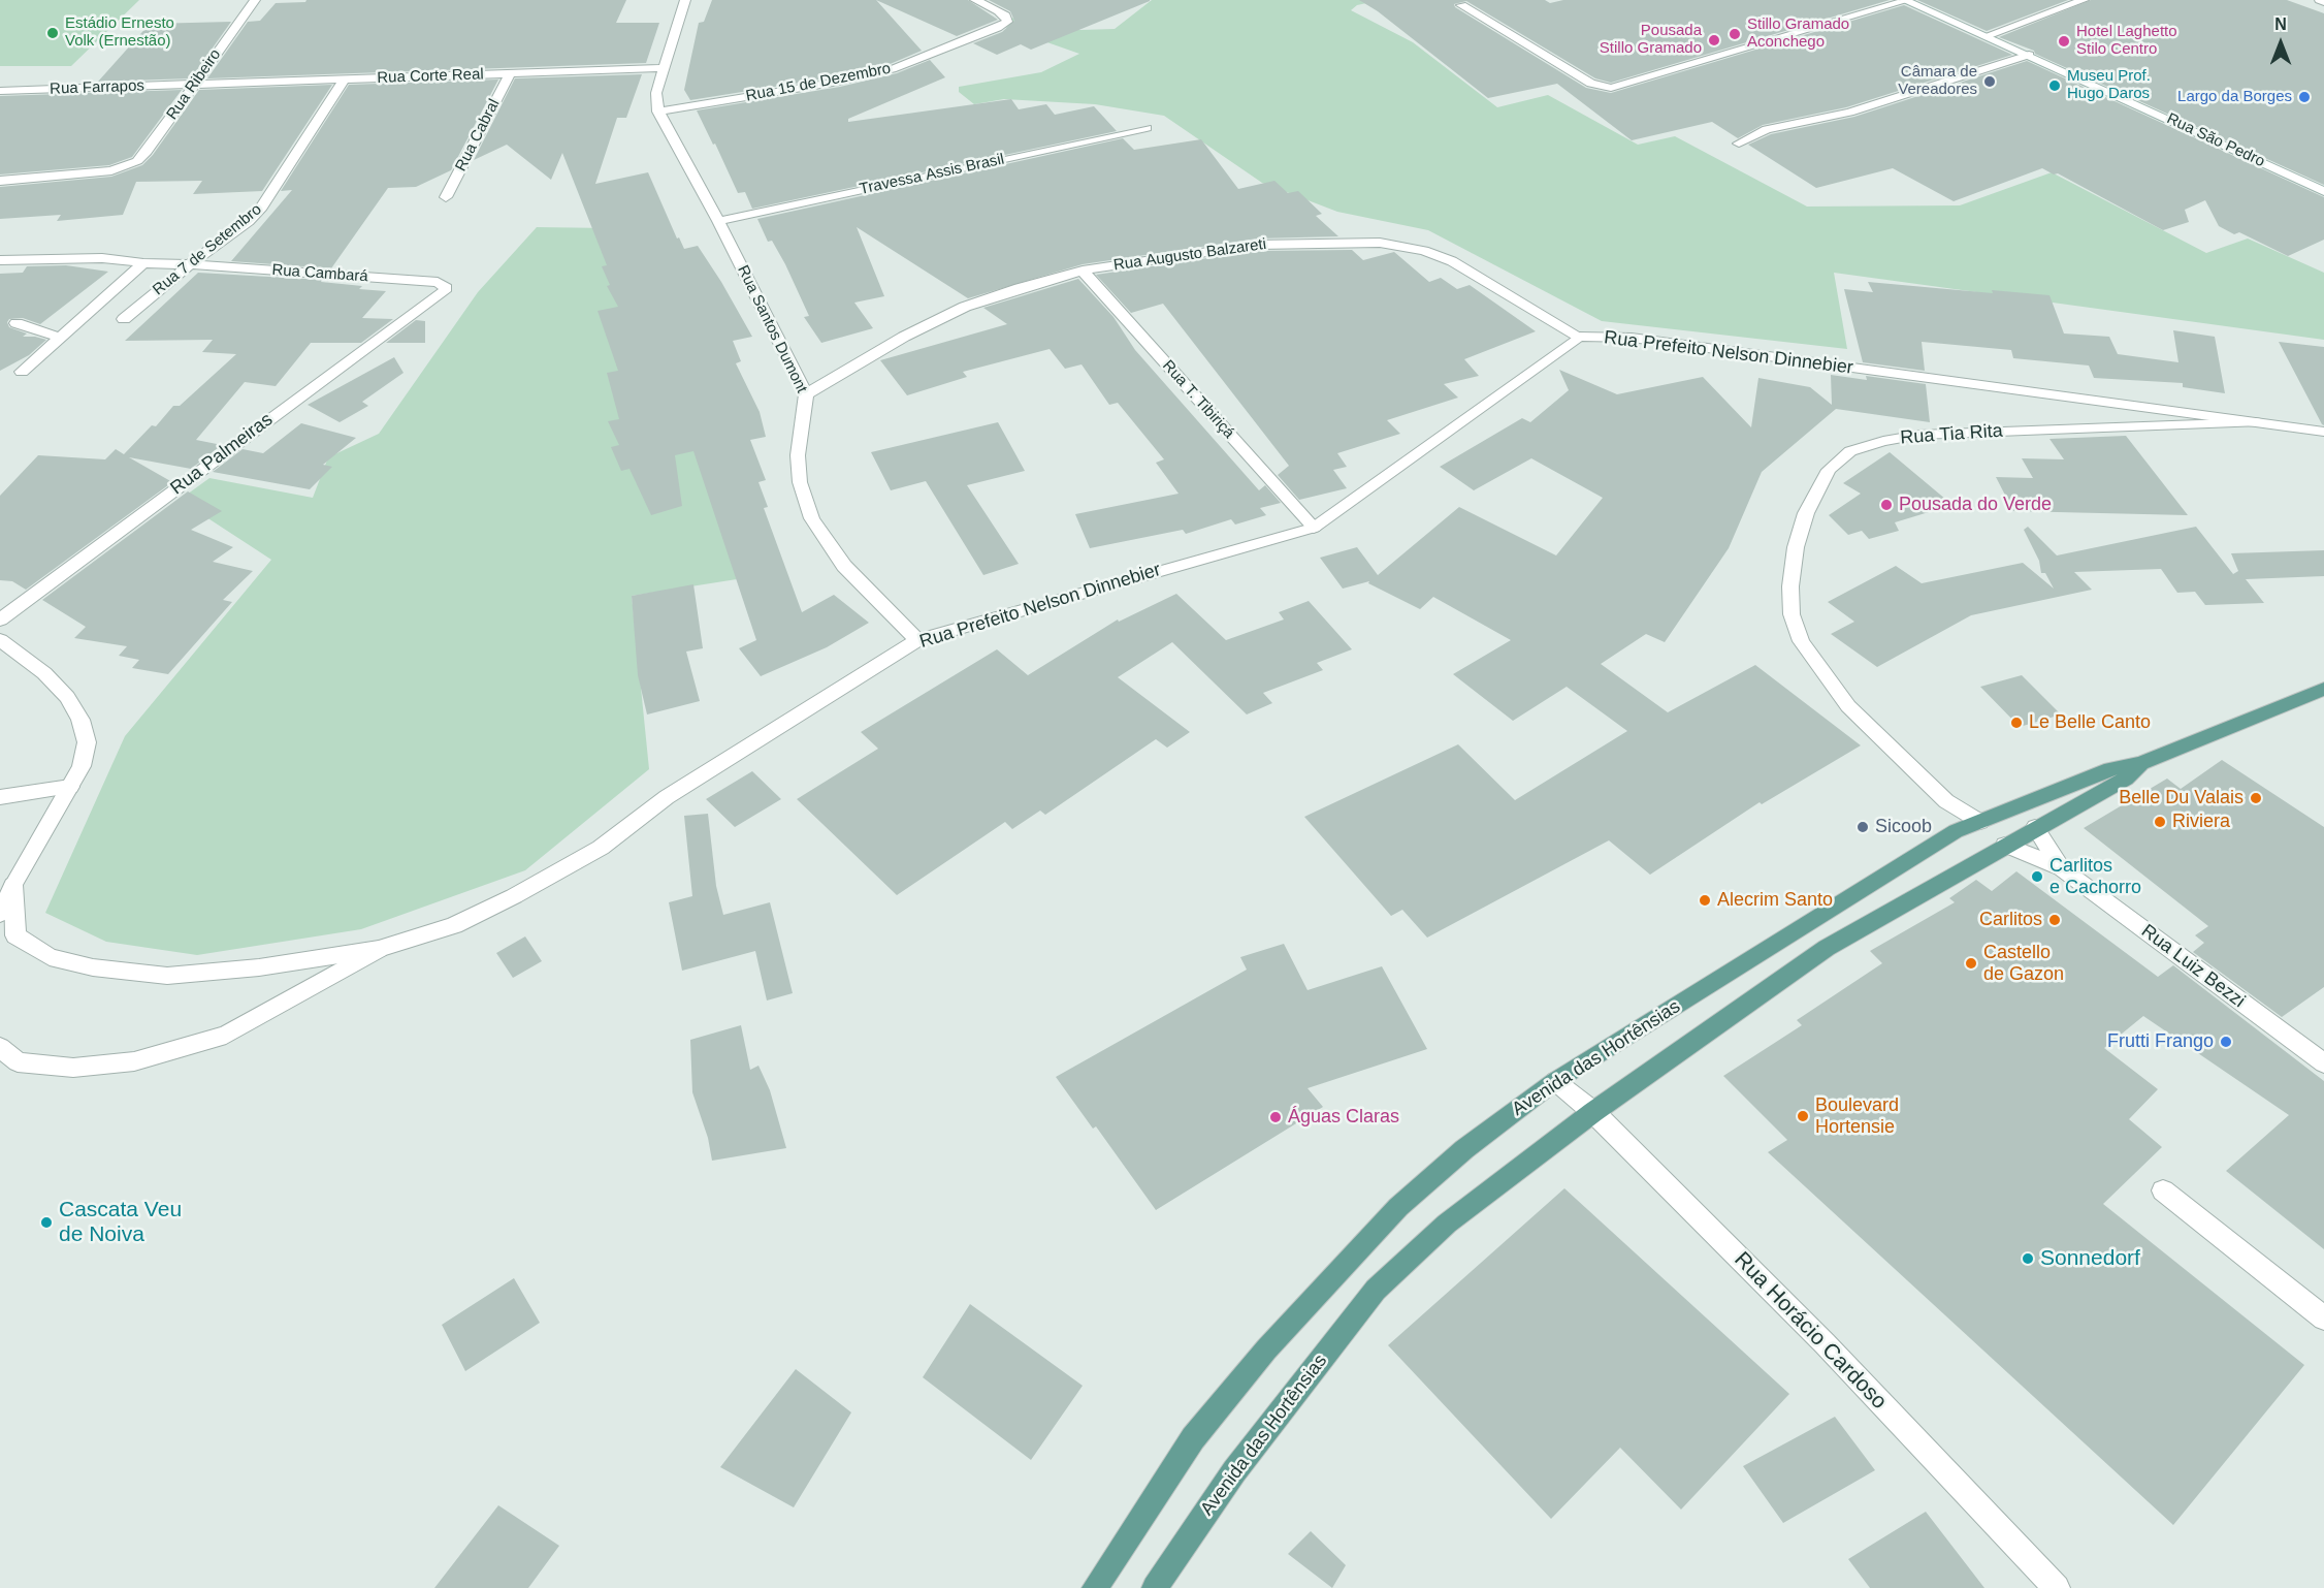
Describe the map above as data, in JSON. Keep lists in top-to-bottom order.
{
  "streets": {
    "main road": ["Avenida das Hortênsias"],
    "street": [
      "Rua Corte Real",
      "Rua 15 de Dezembro",
      "Rua Ribeiro",
      "Rua Farrapos",
      "Rua Cabral",
      "Rua São Pedro",
      "Travessa Assis Brasil",
      "Rua 7 de Setembro",
      "Rua Augusto Balzareti",
      "Rua Cambará",
      "Rua Santos Dumont",
      "Rua Prefeito Nelson Dinnebier",
      "Rua T. Tibiriçá",
      "Rua Tia Rita",
      "Rua Palmeiras",
      "Rua Luiz Bezzi",
      "Rua Horácio Cardoso"
    ]
  },
  "crossings": [
    ["Rua Corte Real", "Rua Ribeiro"],
    ["Rua Corte Real", "Rua Farrapos"],
    ["Rua Corte Real", "Rua Cabral"],
    ["Rua Corte Real", "Rua 7 de Setembro"],
    ["Rua 15 de Dezembro", "Rua Santos Dumont"],
    ["Rua Ribeiro", "Rua Farrapos"],
    ["Travessa Assis Brasil", "Rua Santos Dumont"],
    ["Rua 7 de Setembro", "Rua Cambará"],
    ["Rua Augusto Balzareti", "Rua Santos Dumont"],
    ["Rua Augusto Balzareti", "Rua Prefeito Nelson Dinnebier"],
    ["Rua Augusto Balzareti", "Rua T. Tibiriçá"],
    ["Rua Cambará", "Rua Palmeiras"],
    ["Rua Santos Dumont", "Rua Prefeito Nelson Dinnebier"],
    ["Rua Prefeito Nelson Dinnebier", "Rua T. Tibiriçá"],
    ["Rua Prefeito Nelson Dinnebier", "Rua Tia Rita"],
    ["Rua Tia Rita", "Avenida das Hortênsias"],
    ["Rua Luiz Bezzi", "Avenida das Hortênsias"],
    ["Avenida das Hortênsias", "Rua Horácio Cardoso"]
  ],
  "places": [
    "Estádio Ernesto Volk (Ernestão)",
    "Stillo Gramado Aconchego",
    "Pousada Stillo Gramado",
    "Hotel Laghetto Stilo Centro",
    "Câmara de Vereadores",
    "Museu Prof. Hugo Daros",
    "Largo da Borges",
    "Pousada do Verde",
    "Le Belle Canto",
    "Belle Du Valais",
    "Riviera",
    "Sicoob",
    "Carlitos e Cachorro",
    "Alecrim Santo",
    "Carlitos",
    "Castello de Gazon",
    "Frutti Frango",
    "Boulevard Hortensie",
    "Águas Claras",
    "Cascata Veu de Noiva",
    "Sonnedorf"
  ],
  "north": "top"
}
